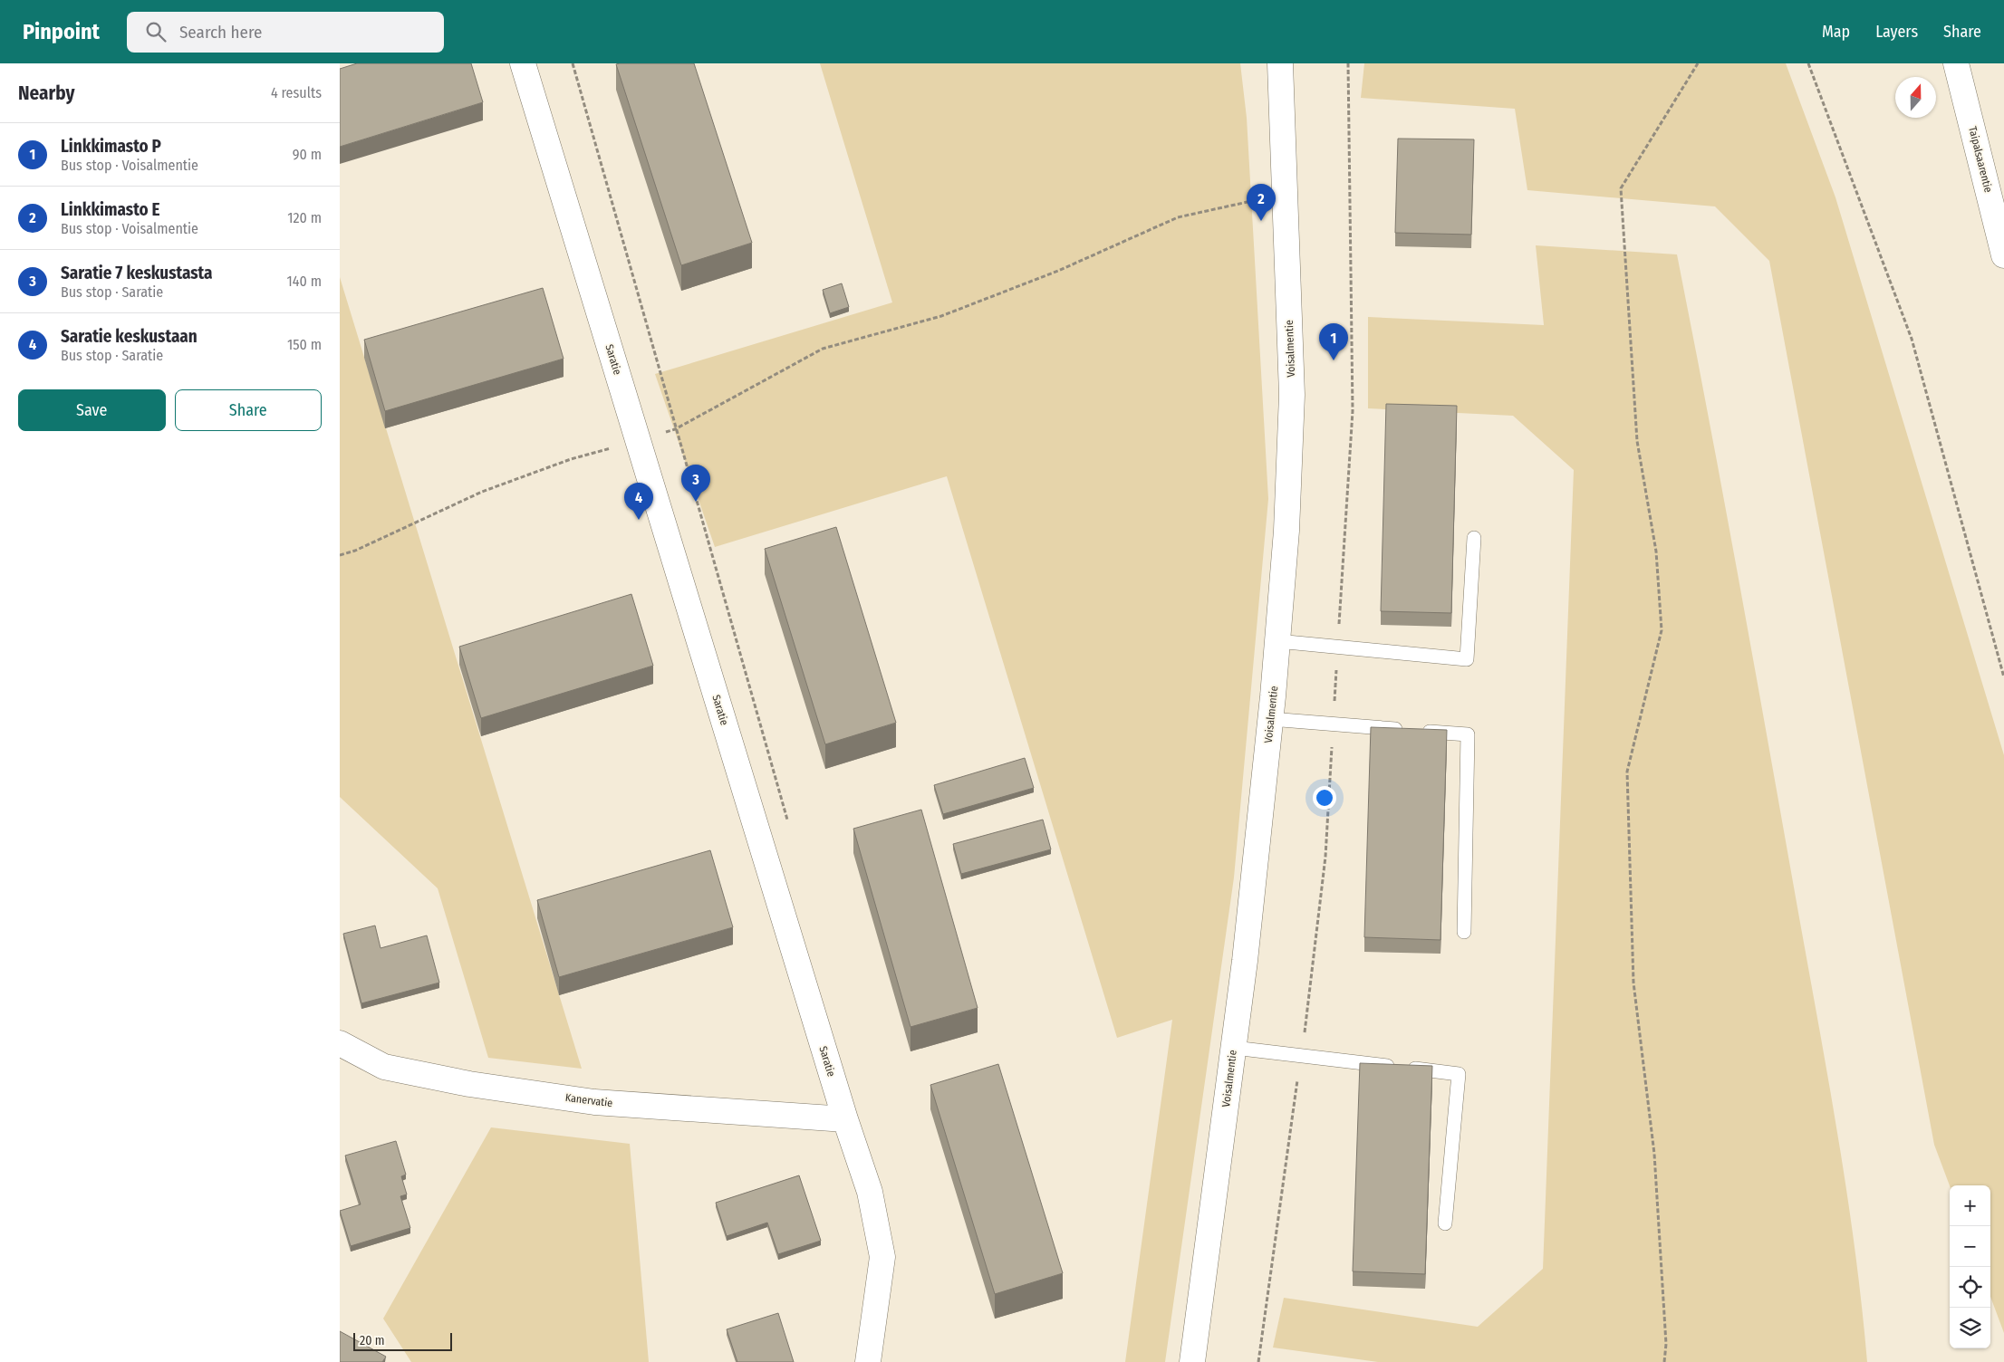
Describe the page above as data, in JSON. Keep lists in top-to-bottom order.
{
  "streets": {
    "street": [
      "Taipalsaarentie",
      "Voisalmentie",
      "Saratie",
      "Kanervatie"
    ]
  },
  "crossings": [
    ["Saratie", "Kanervatie"]
  ],
  "scale_bar": "20 m",
  "north": "top",
  "page": {
    "header": "Pinpoint",
    "search": "Search here",
    "nav": ["Map", "Layers", "Share"],
    "heading": ["Nearby", "4 results"],
    "list": [
      {
        "mark": "1",
        "name": "Linkkimasto P",
        "note": "Bus stop · Voisalmentie",
        "value": "90 m"
      },
      {
        "mark": "2",
        "name": "Linkkimasto E",
        "note": "Bus stop · Voisalmentie",
        "value": "120 m"
      },
      {
        "mark": "3",
        "name": "Saratie 7 keskustasta",
        "note": "Bus stop · Saratie",
        "value": "140 m"
      },
      {
        "mark": "4",
        "name": "Saratie keskustaan",
        "note": "Bus stop · Saratie",
        "value": "150 m"
      }
    ],
    "pins": [
      "2",
      "1",
      "3",
      "4"
    ],
    "buttons": ["Save", "Share"],
    "map_buttons": ["+", "−"],
    "scale": "20 m"
  }
}
